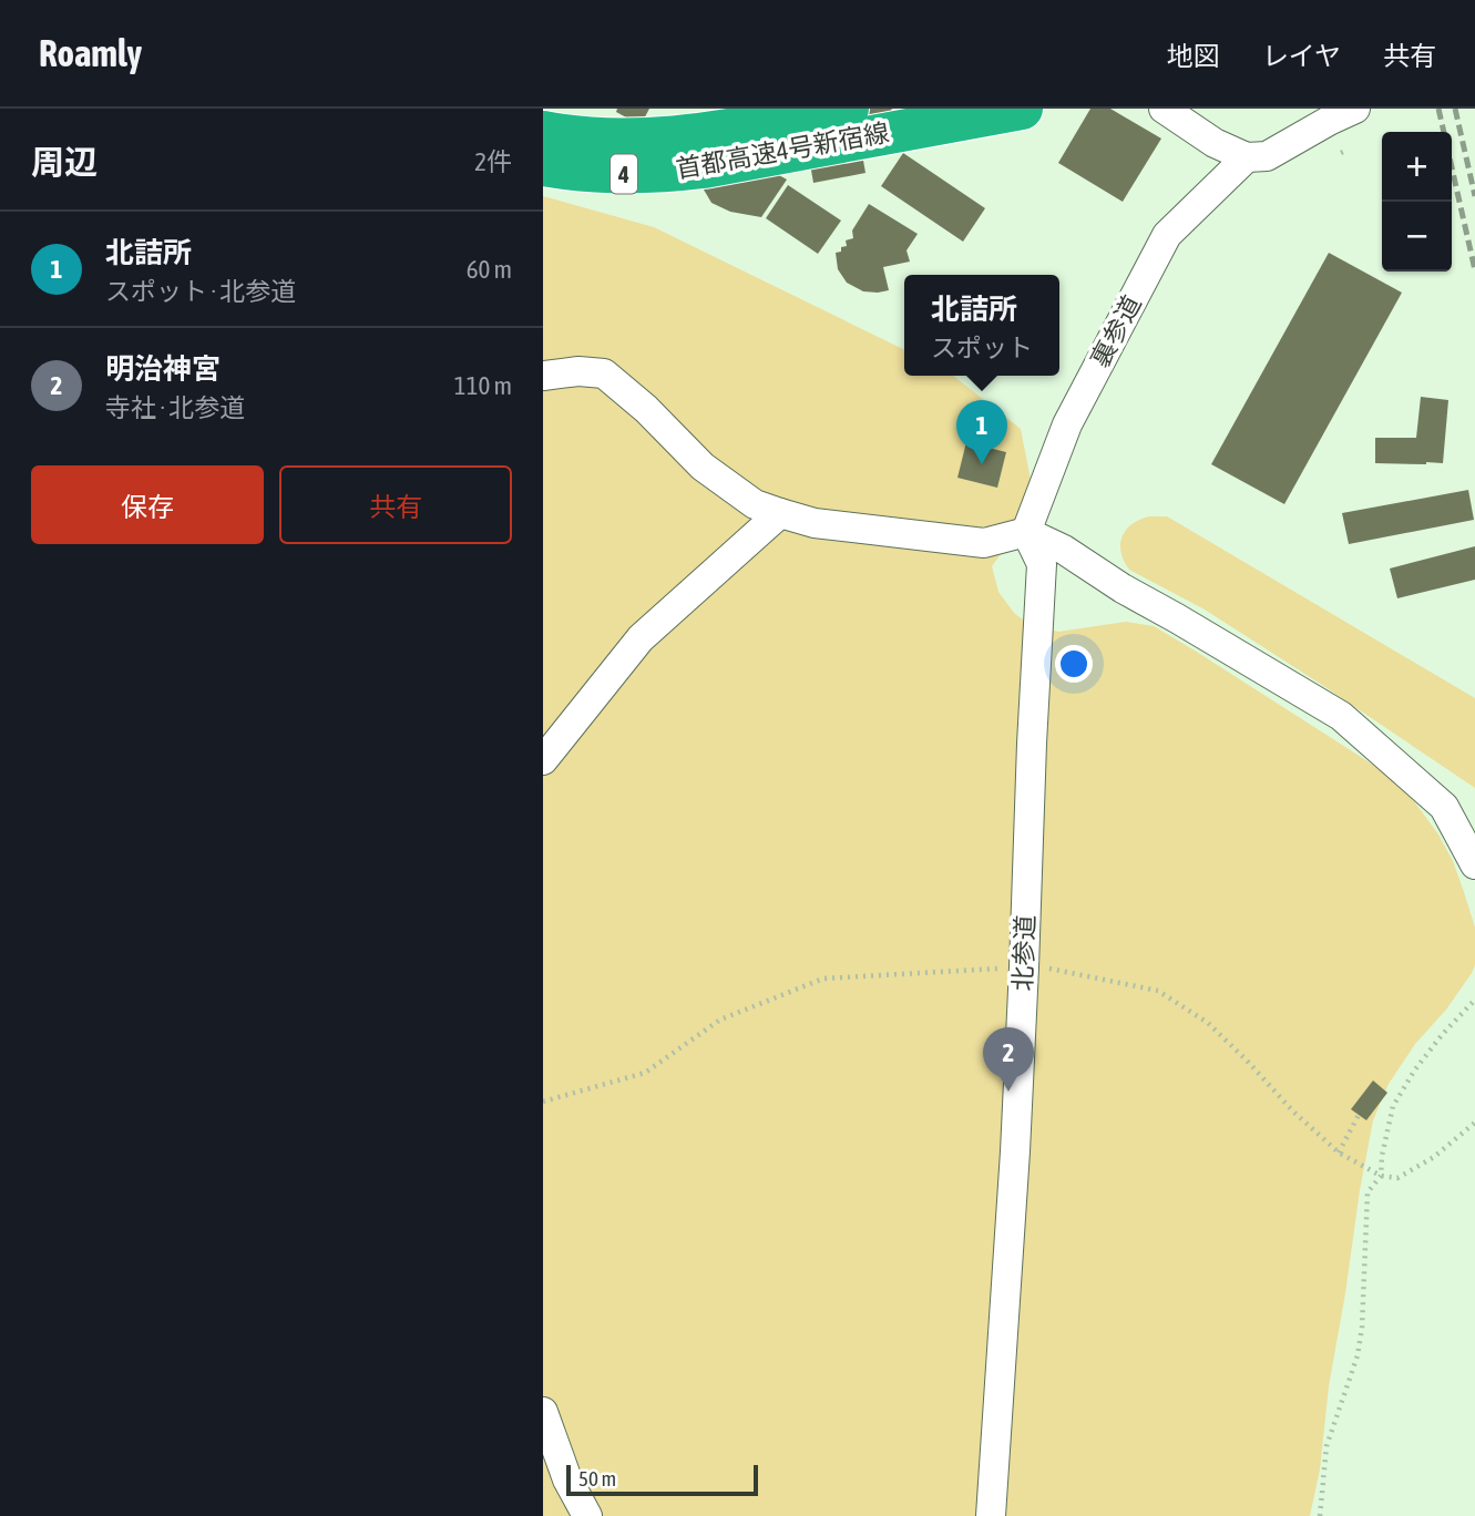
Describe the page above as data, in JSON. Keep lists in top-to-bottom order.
{
  "streets": {
    "highway": ["首都高速4号新宿線", "4"],
    "street": ["裏参道", "北参道"]
  },
  "crossings": [
    ["裏参道", "北参道"]
  ],
  "scale_bar": "50 m",
  "page": {
    "header": "Roamly",
    "nav": ["地図", "レイヤ", "共有"],
    "heading": ["周辺", "2件"],
    "map_buttons": ["+", "−"],
    "list": [
      {
        "mark": "1",
        "name": "北詰所",
        "note": "スポット · 北参道",
        "value": "60 m"
      },
      {
        "mark": "2",
        "name": "明治神宮",
        "note": "寺社 · 北参道",
        "value": "110 m"
      }
    ],
    "popup": ["北詰所", "スポット"],
    "pins": ["1", "2"],
    "buttons": ["保存", "共有"],
    "scale": "50 m"
  }
}
